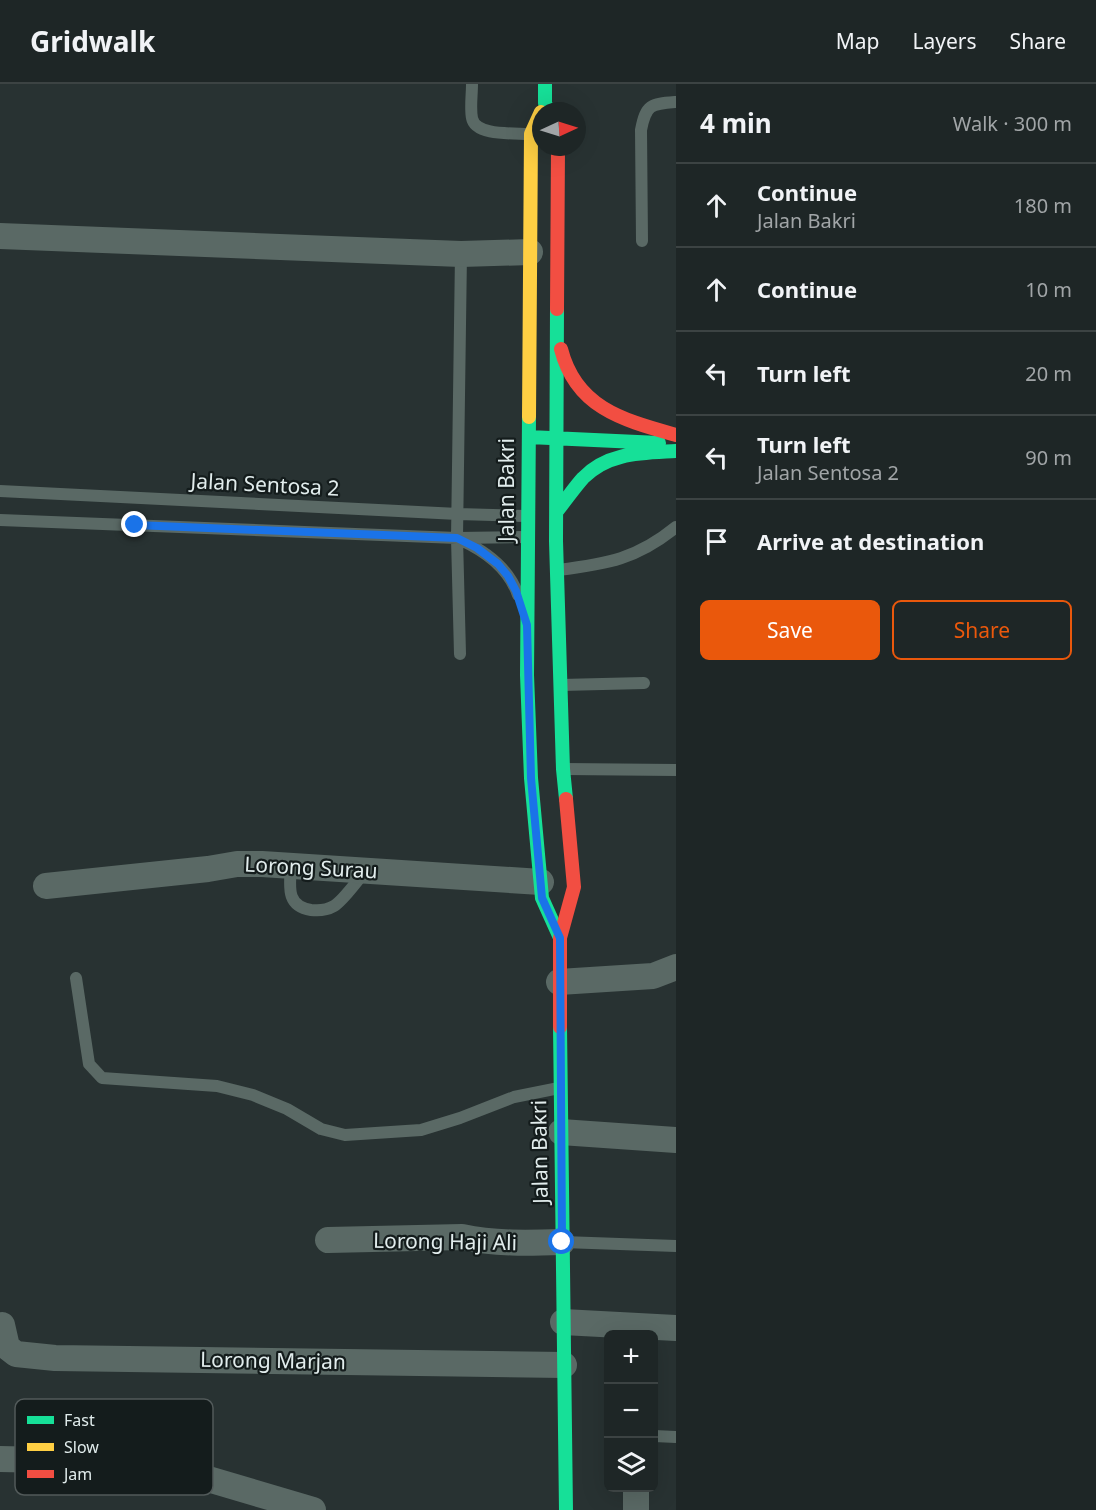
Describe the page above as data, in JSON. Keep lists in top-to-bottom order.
{
  "streets": {
    "main road": ["Jalan Bakri"],
    "street": ["Lorong Surau", "Lorong Haji Ali", "Lorong Marjan"],
    "lane": ["Jalan Sentosa 2"]
  },
  "crossings": [
    ["Jalan Sentosa 2", "Jalan Bakri"],
    ["Jalan Bakri", "Lorong Surau"],
    ["Jalan Bakri", "Lorong Haji Ali"],
    ["Jalan Bakri", "Lorong Marjan"]
  ],
  "legend": ["Fast", "Slow", "Jam"],
  "north": "right",
  "page": {
    "header": "Gridwalk",
    "nav": ["Map", "Layers", "Share"],
    "heading": ["4 min", "Walk · 300 m"],
    "list": [
      ["Continue", "Jalan Bakri", "180 m"],
      ["Continue", "10 m"],
      ["Turn left", "20 m"],
      ["Turn left", "Jalan Sentosa 2", "90 m"],
      "Arrive at destination"
    ],
    "buttons": ["Save", "Share"],
    "map_buttons": ["+", "−"]
  }
}
